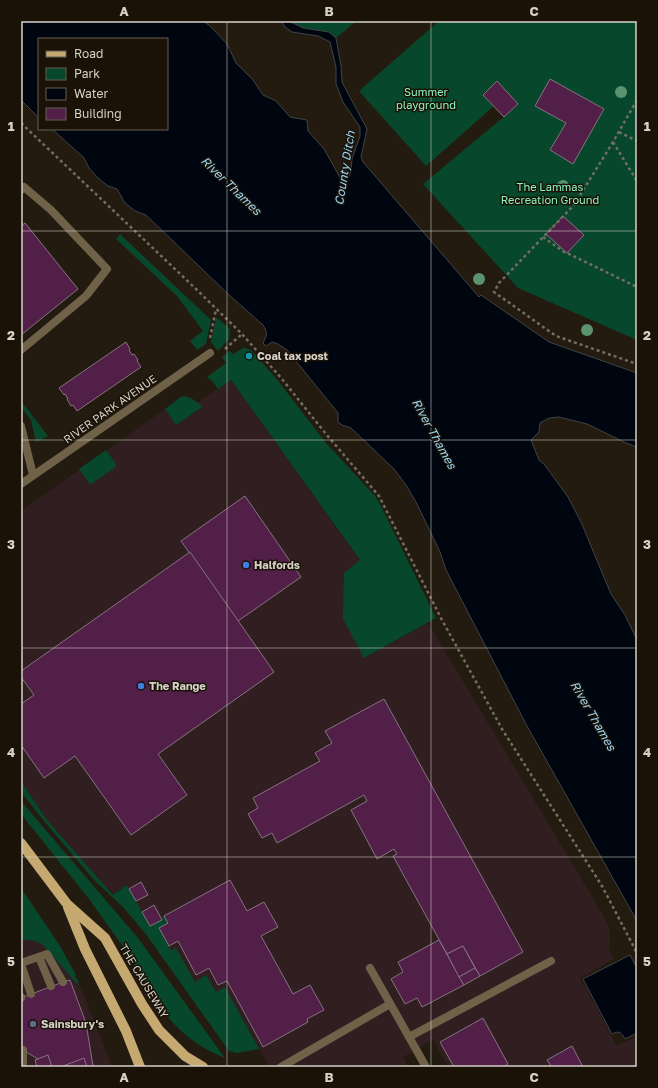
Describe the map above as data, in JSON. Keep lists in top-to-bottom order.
{
  "streets": {
    "main road": ["THE CAUSEWAY"],
    "street": ["RIVER PARK AVENUE"]
  },
  "water": ["County Ditch", "River Thames"],
  "parks": ["Summer playground", "The Lammas Recreation Ground"],
  "places": [
    "Coal tax post",
    "Halfords",
    "The Range",
    "Sainsbury's"
  ],
  "legend": [
    "Road",
    "Park",
    "Water",
    "Building"
  ],
  "grid": {
    "columns": ["A", "B", "C"],
    "rows": [
      "1",
      "2",
      "3",
      "4",
      "5"
    ]
  }
}
